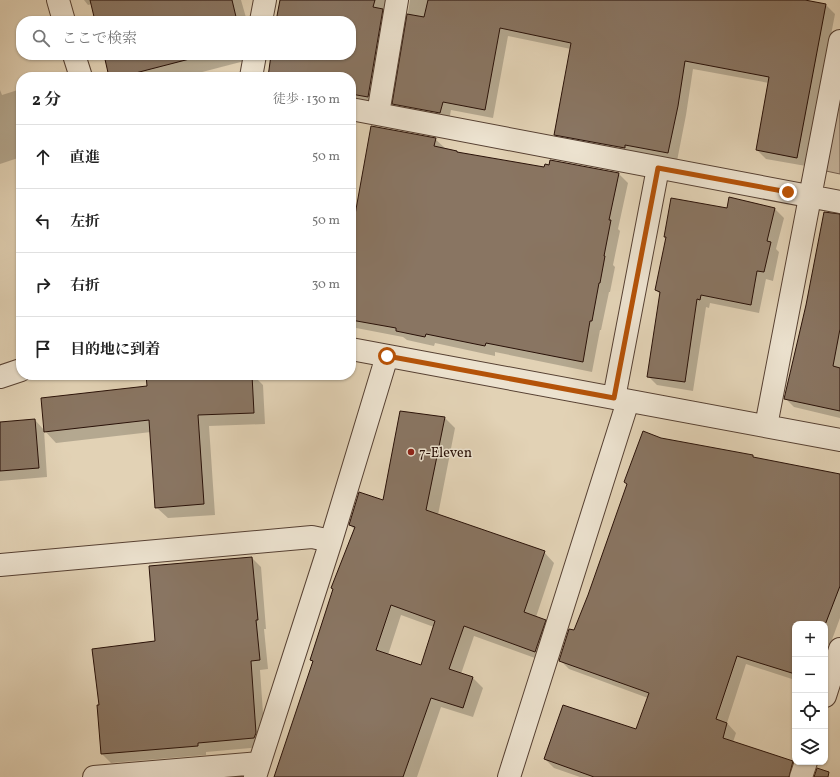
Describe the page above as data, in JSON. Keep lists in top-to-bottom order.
{
  "places": ["7-Eleven"],
  "page": {
    "search": "ここで検索",
    "heading": ["2 分", "徒歩 · 130 m"],
    "list": [
      ["直進", "50 m"],
      ["左折", "50 m"],
      ["右折", "30 m"],
      "目的地に到着"
    ],
    "map_buttons": ["+", "−"]
  }
}
